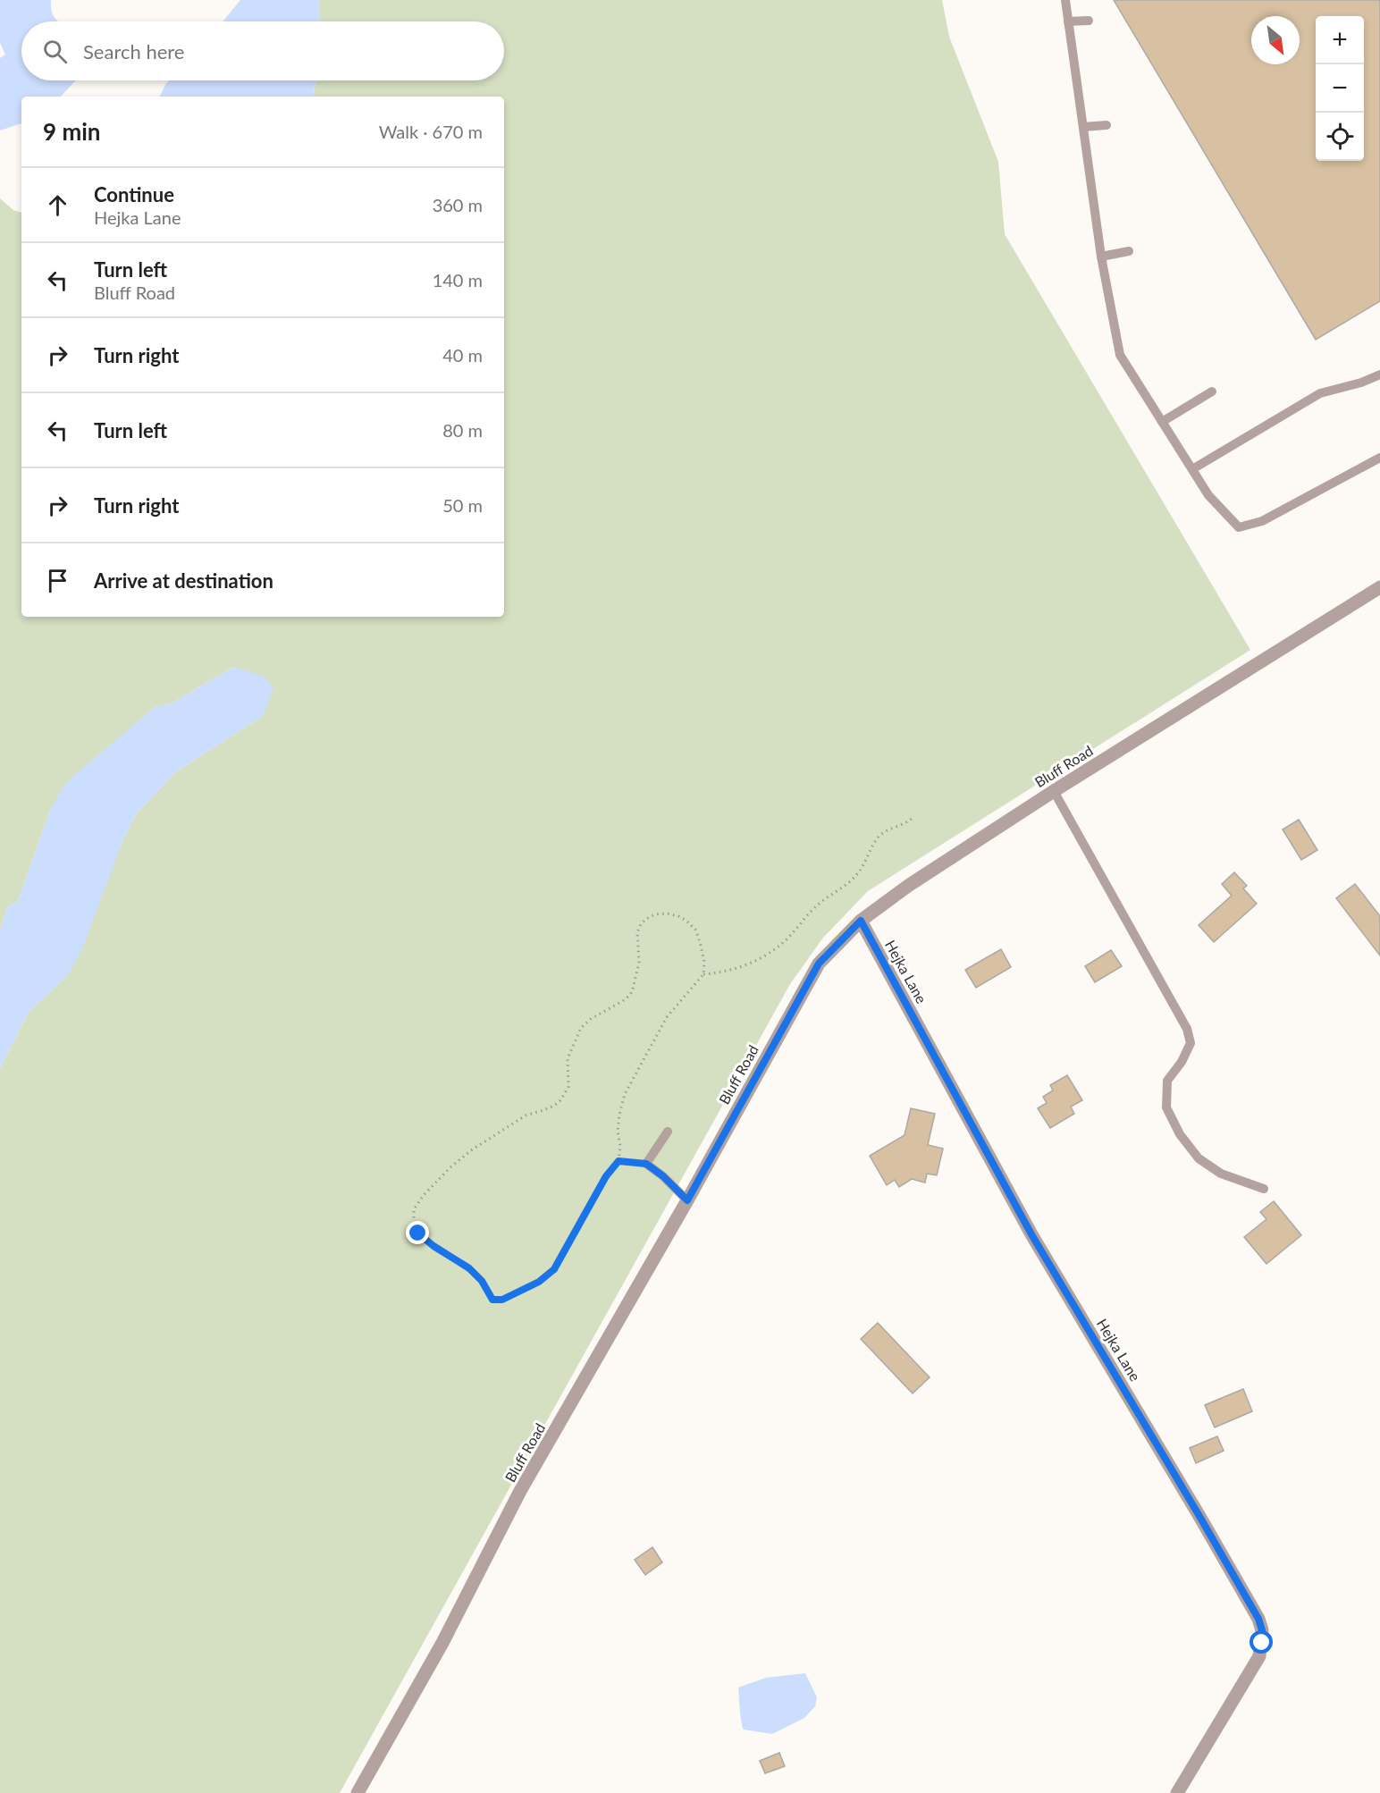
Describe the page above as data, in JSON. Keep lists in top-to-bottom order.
{
  "streets": {
    "street": ["Bluff Road", "Hejka Lane"]
  },
  "crossings": [
    ["Bluff Road", "Hejka Lane"]
  ],
  "north": "bottom right",
  "page": {
    "map_buttons": ["+", "−"],
    "search": "Search here",
    "heading": ["9 min", "Walk · 670 m"],
    "list": [
      ["Continue", "Hejka Lane", "360 m"],
      ["Turn left", "Bluff Road", "140 m"],
      ["Turn right", "40 m"],
      ["Turn left", "80 m"],
      ["Turn right", "50 m"],
      "Arrive at destination"
    ]
  }
}
